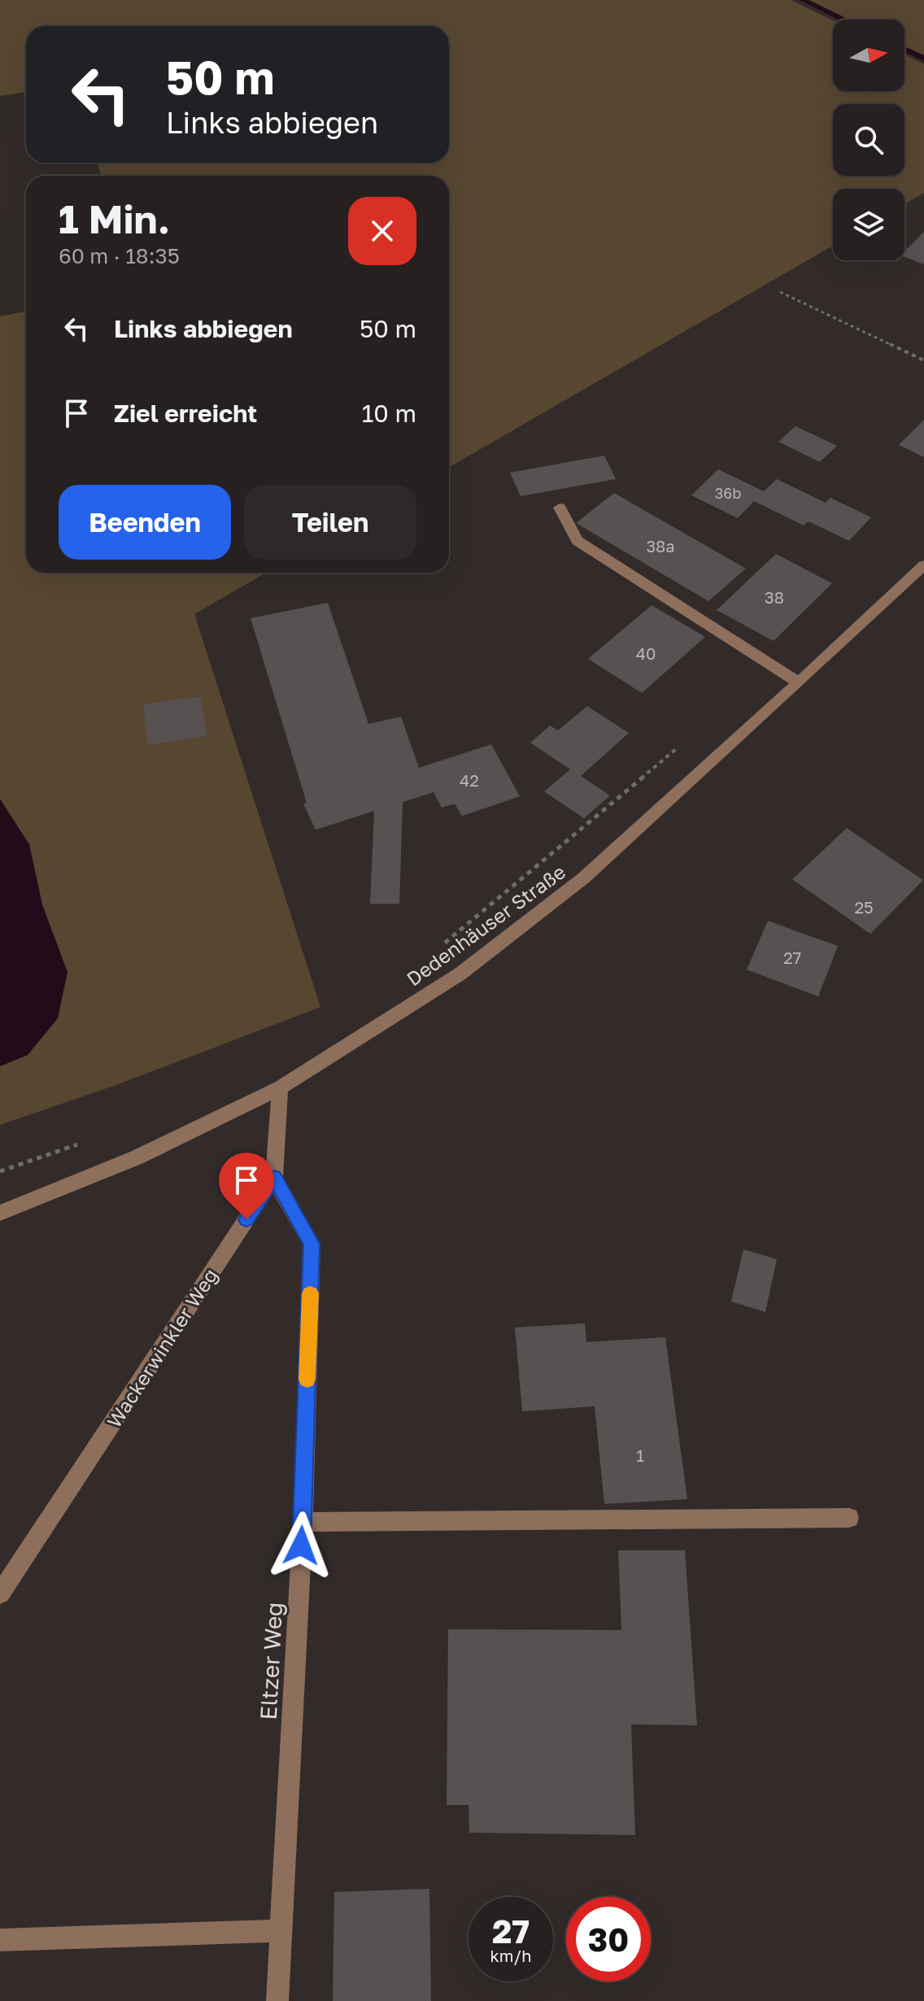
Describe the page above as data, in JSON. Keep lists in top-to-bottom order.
{
  "streets": {
    "street": ["Dedenhäuser Straße", "Wackerwinkler Weg", "Eltzer Weg"]
  },
  "crossings": [
    ["Dedenhäuser Straße", "Wackerwinkler Weg"],
    ["Wackerwinkler Weg", "Eltzer Weg"]
  ],
  "house_numbers": [
    "36b",
    "38a",
    "38",
    "40",
    "42",
    "25",
    "27",
    "1"
  ],
  "north": "right",
  "page": {
    "turn": ["50 m", "Links abbiegen"],
    "heading": ["1 Min.", "60 m · 18:35"],
    "list": [
      {
        "name": "Links abbiegen",
        "value": "50 m"
      },
      {
        "name": "Ziel erreicht",
        "value": "10 m"
      }
    ],
    "buttons": ["Beenden", "Teilen"],
    "speed": "27 km/h",
    "limit": "30"
  }
}
